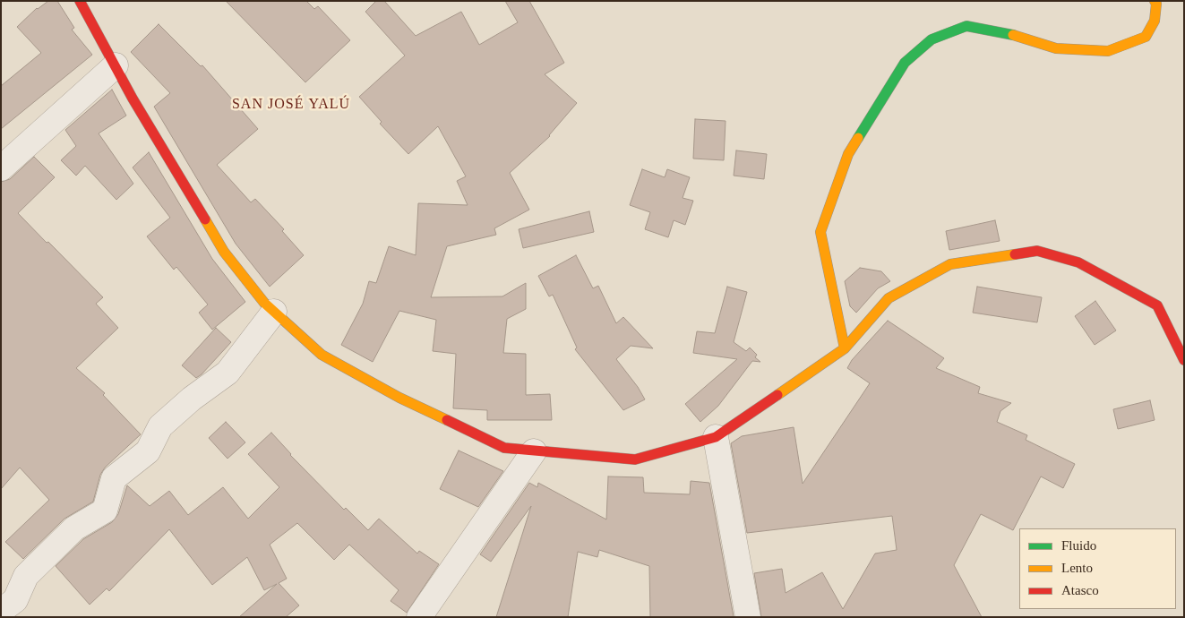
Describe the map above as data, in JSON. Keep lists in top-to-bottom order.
{
  "districts": ["SAN JOSÉ YALÚ"],
  "legend": ["Fluido", "Lento", "Atasco"]
}
